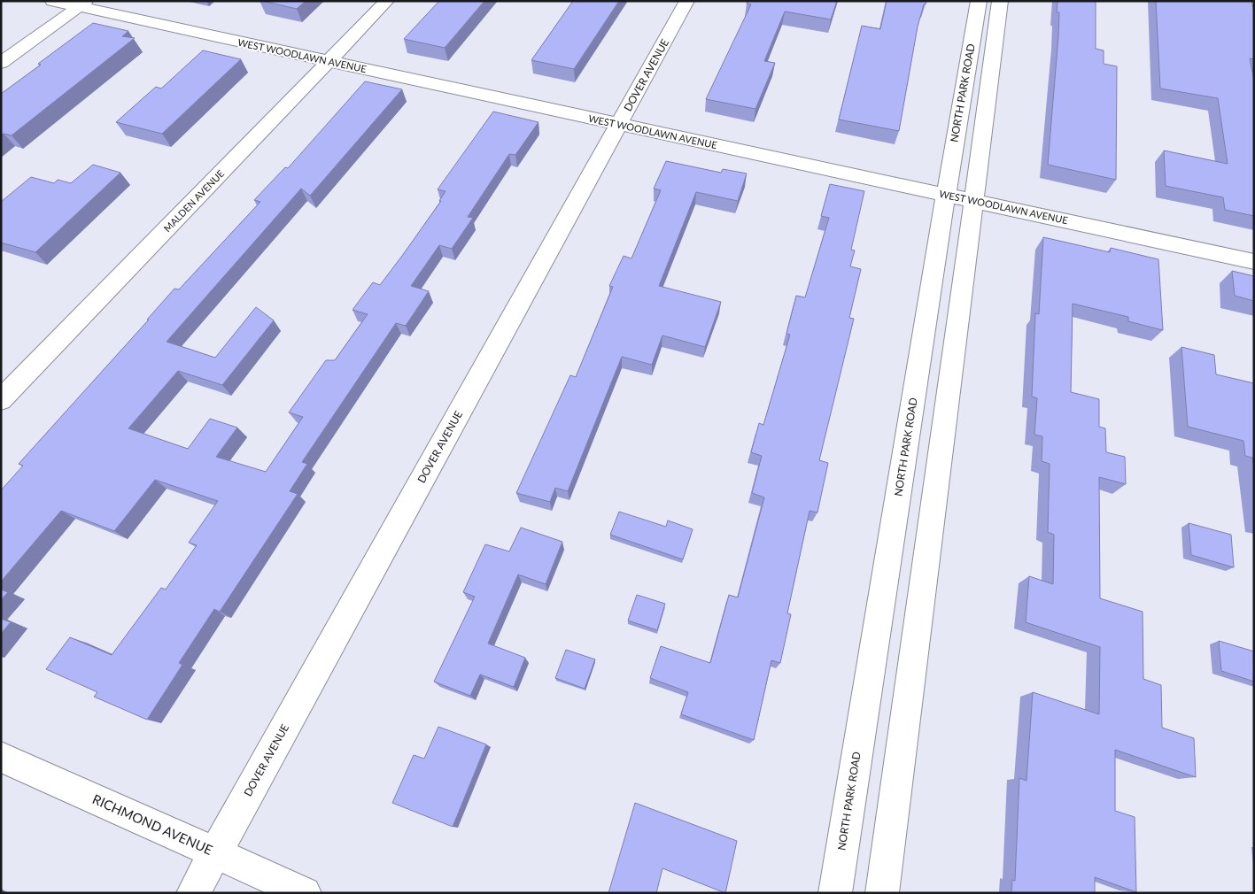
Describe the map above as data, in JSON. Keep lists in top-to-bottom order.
{
  "streets": {
    "street": [
      "WEST WOODLAWN AVENUE",
      "DOVER AVENUE",
      "NORTH PARK ROAD",
      "MALDEN AVENUE",
      "RICHMOND AVENUE"
    ]
  },
  "crossings": [
    ["WEST WOODLAWN AVENUE", "DOVER AVENUE"],
    ["WEST WOODLAWN AVENUE", "NORTH PARK ROAD"],
    ["WEST WOODLAWN AVENUE", "MALDEN AVENUE"],
    ["DOVER AVENUE", "RICHMOND AVENUE"]
  ]
}
